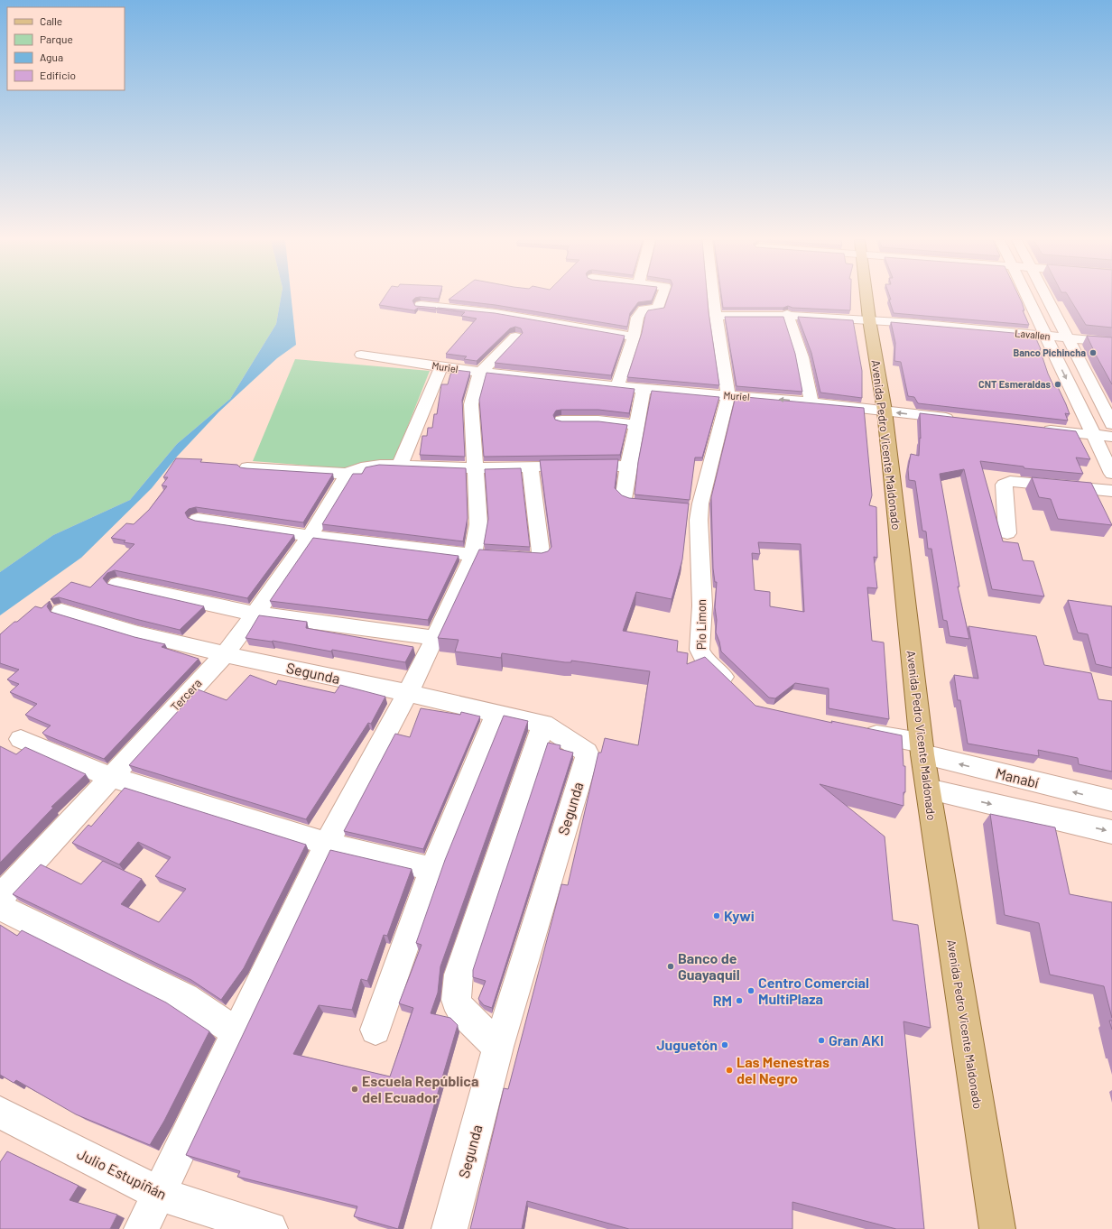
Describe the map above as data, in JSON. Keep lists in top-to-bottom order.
{
  "streets": {
    "main road": ["Avenida Pedro Vicente Maldonado"],
    "street": [
      "Lavallen",
      "Muriel",
      "Pio Limon",
      "Segunda",
      "Tercera",
      "Manabí",
      "Julio Estupiñán"
    ]
  },
  "crossings": [
    ["Lavallen", "Avenida Pedro Vicente Maldonado"],
    ["Muriel", "Avenida Pedro Vicente Maldonado"],
    ["Muriel", "Pio Limon"],
    ["Avenida Pedro Vicente Maldonado", "Manabí"],
    ["Segunda", "Tercera"]
  ],
  "places": [
    "Banco Pichincha",
    "CNT Esmeraldas",
    "Kywi",
    "Banco de Guayaquil",
    "Centro Comercial MultiPlaza",
    "RM",
    "Gran AKI",
    "Juguetón",
    "Las Menestras del Negro",
    "Escuela República del Ecuador"
  ],
  "legend": [
    "Calle",
    "Parque",
    "Agua",
    "Edificio"
  ]
}
